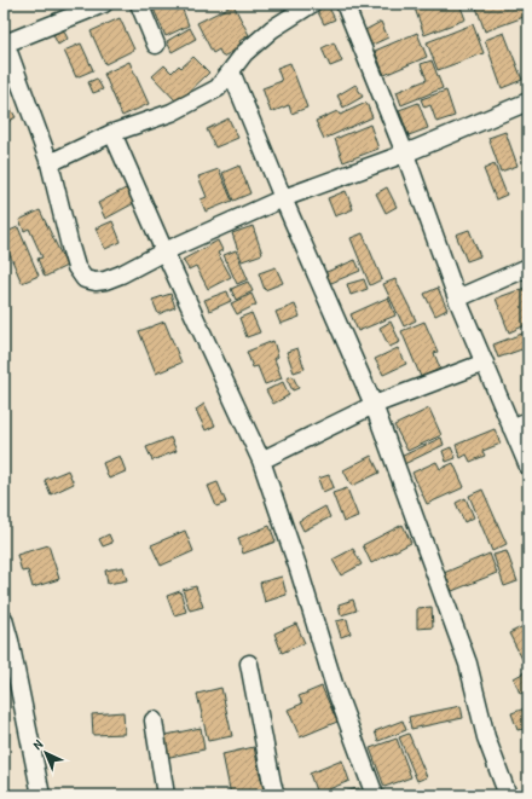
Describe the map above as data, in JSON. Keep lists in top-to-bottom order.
{
  "north": "top left"
}
